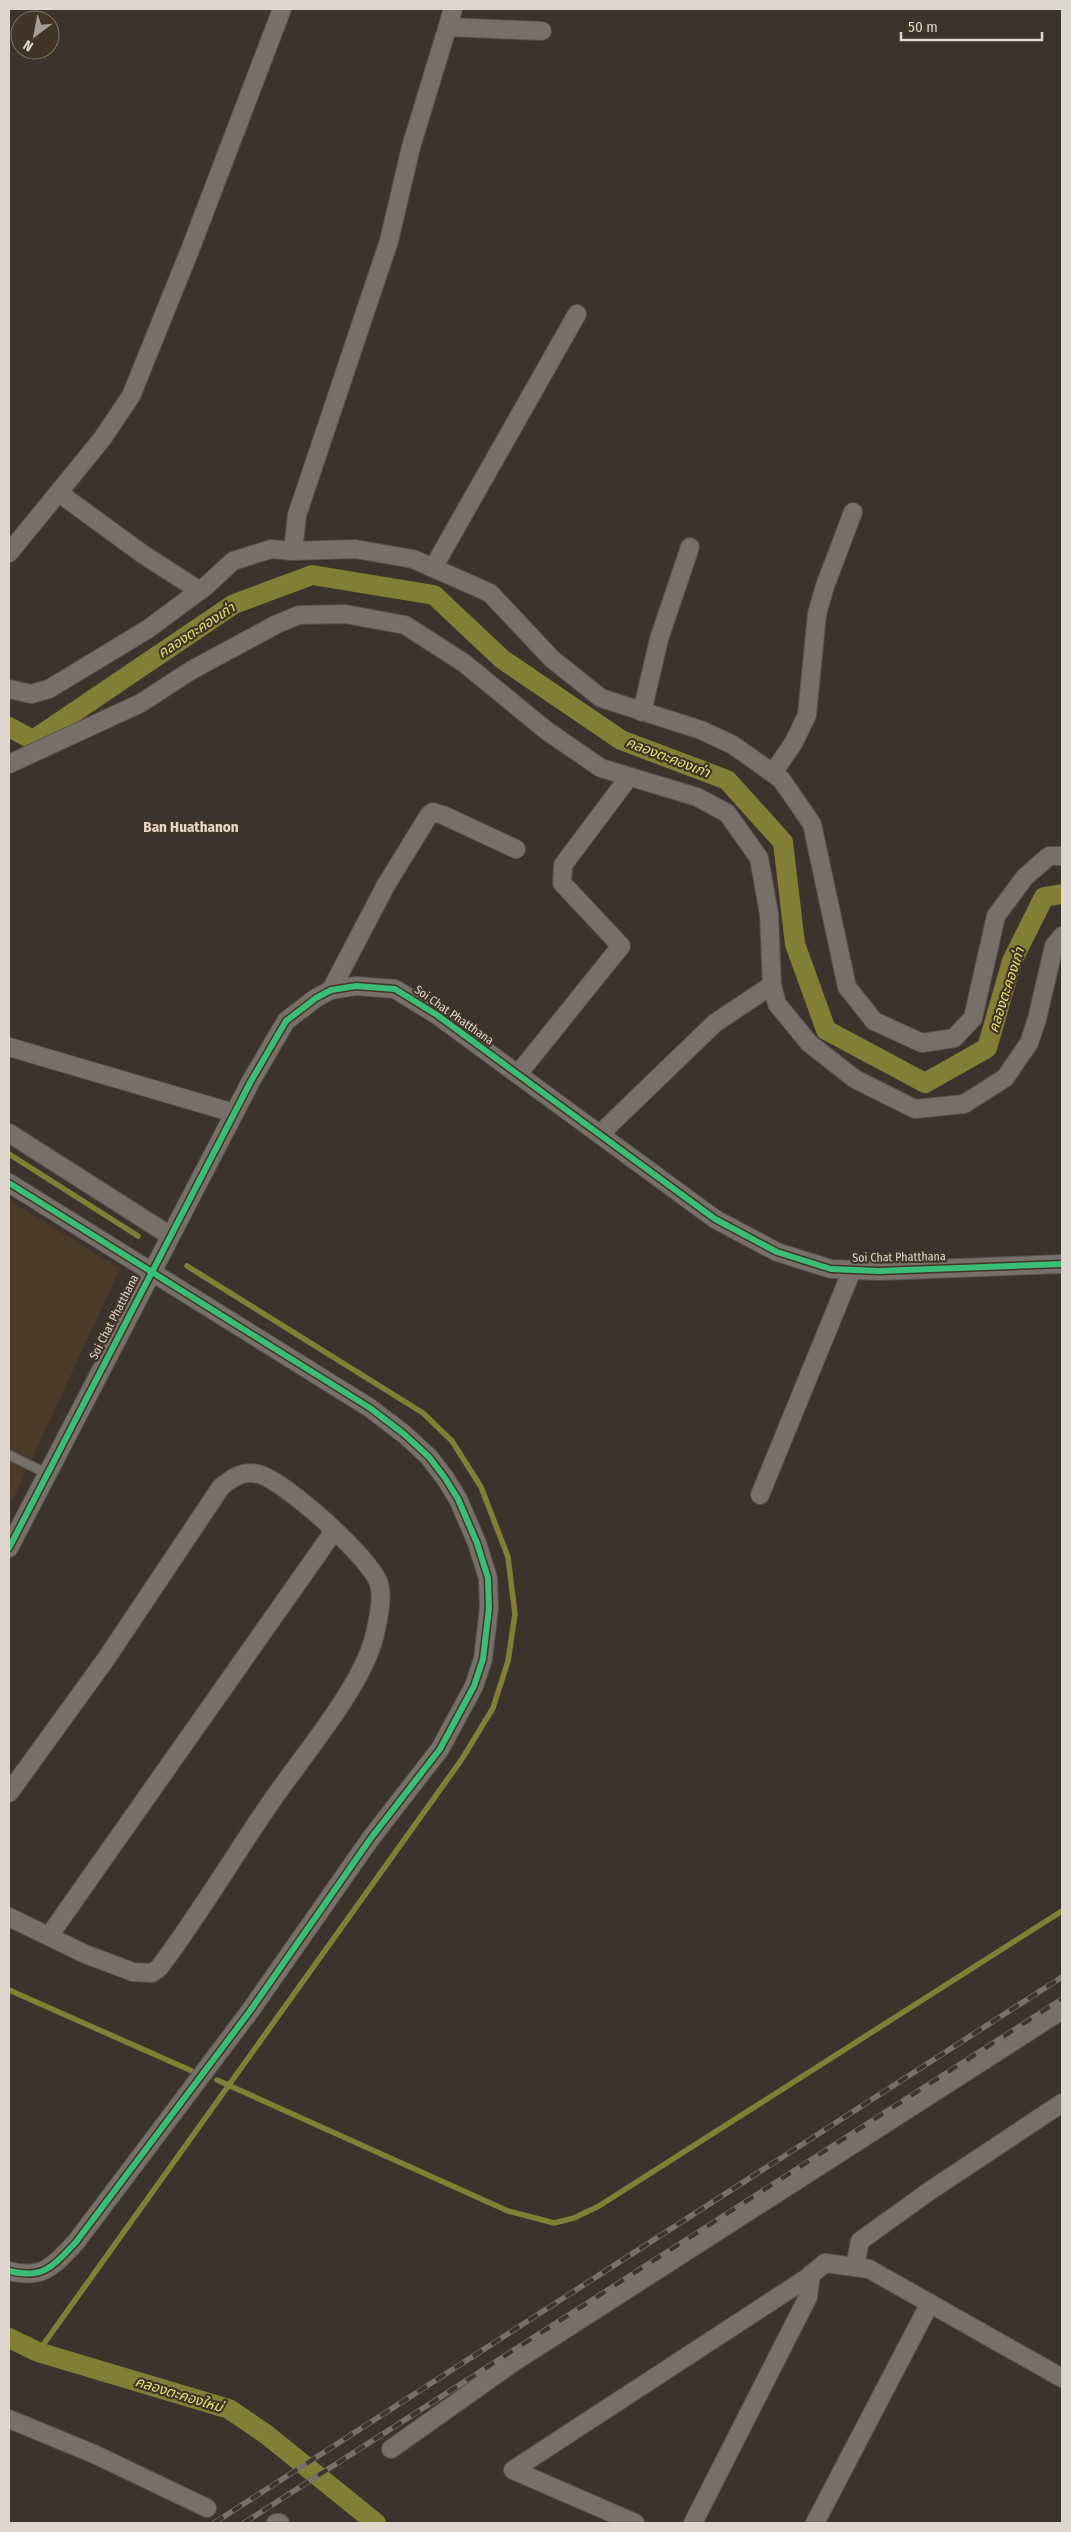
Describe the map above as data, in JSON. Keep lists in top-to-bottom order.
{
  "streets": {
    "street": ["Soi Chat Phatthana"]
  },
  "districts": ["Ban Huathanon"],
  "water": ["คลองตะคองเก่า", "คลองตะคองใหม่"],
  "scale_bar": "50 m",
  "north": "bottom left"
}
